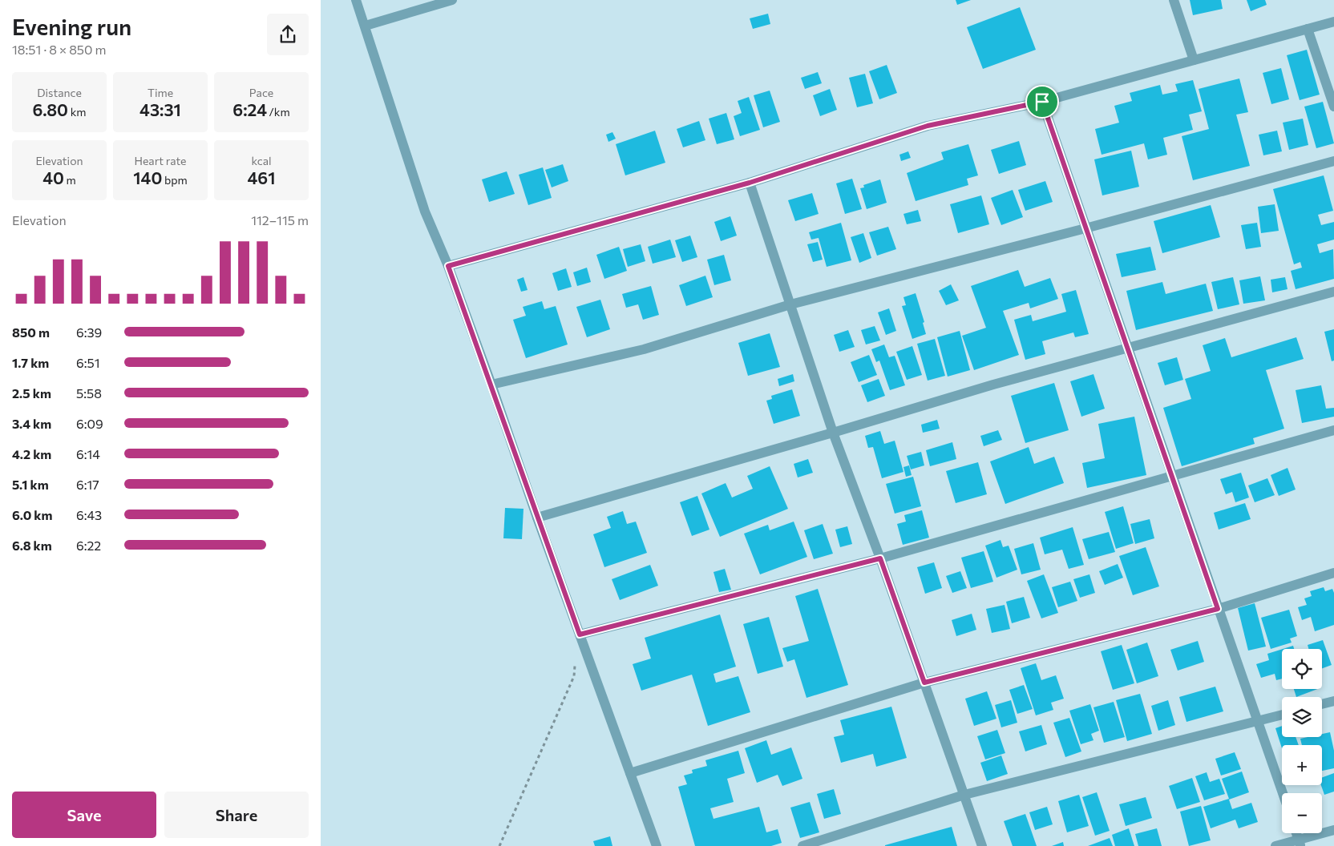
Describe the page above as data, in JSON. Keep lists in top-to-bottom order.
{
  "page": {
    "heading": ["Evening run", "18:51 · 8 × 850 m"],
    "stats": [
      ["Distance", "6.80 km"],
      ["Time", "43:31"],
      ["Pace", "6:24 /km"],
      ["Elevation", "40 m"],
      ["Heart rate", "140 bpm"],
      ["kcal", "461"]
    ],
    "chart": ["Elevation", "112–115 m"],
    "list": [
      {
        "name": "850 m",
        "note": "6:39"
      },
      {
        "name": "1.7 km",
        "note": "6:51"
      },
      {
        "name": "2.5 km",
        "note": "5:58"
      },
      {
        "name": "3.4 km",
        "note": "6:09"
      },
      {
        "name": "4.2 km",
        "note": "6:14"
      },
      {
        "name": "5.1 km",
        "note": "6:17"
      },
      {
        "name": "6.0 km",
        "note": "6:43"
      },
      {
        "name": "6.8 km",
        "note": "6:22"
      }
    ],
    "map_buttons": ["+", "−"],
    "buttons": ["Save", "Share"]
  }
}
